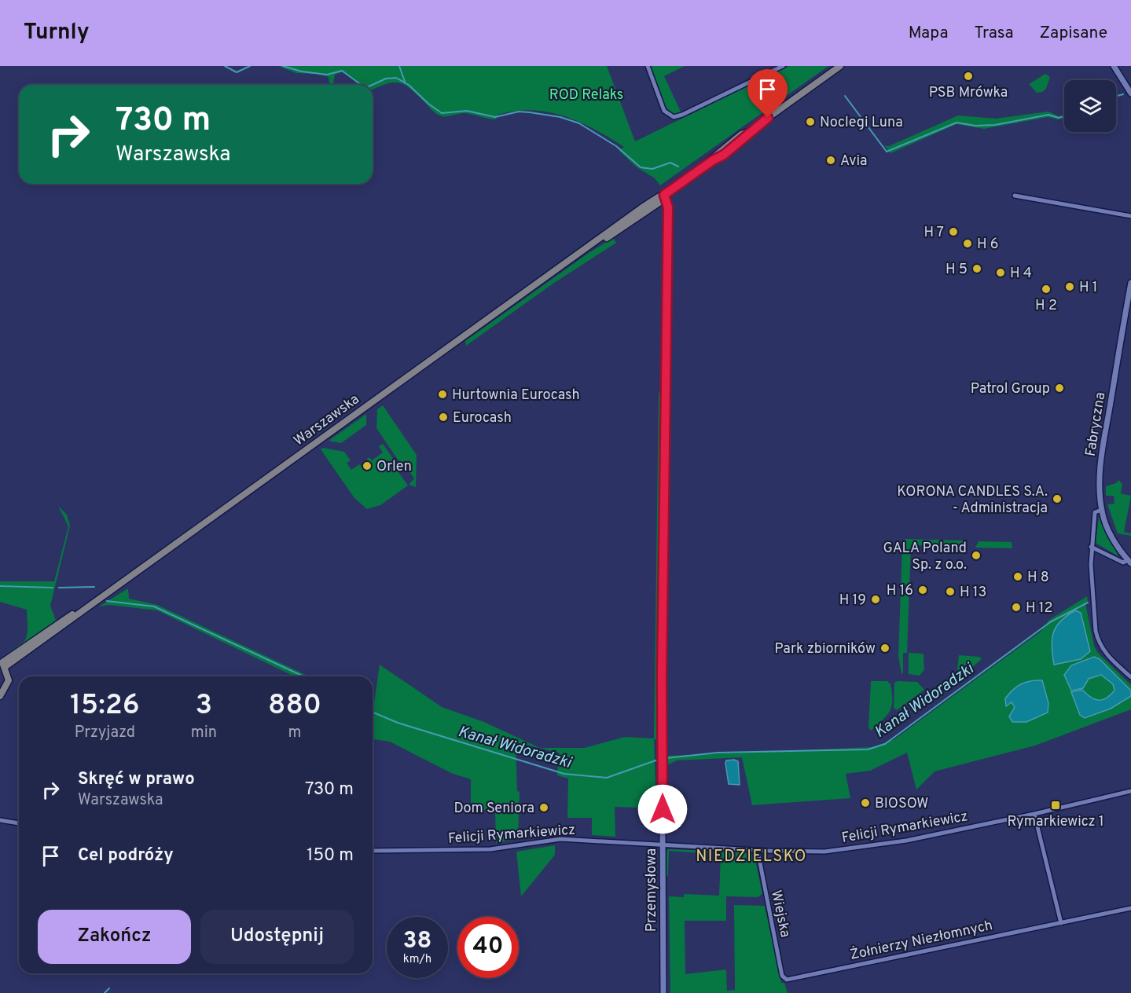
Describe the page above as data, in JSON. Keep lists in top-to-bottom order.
{
  "streets": {
    "main road": ["Warszawska"],
    "street": [
      "Fabryczna",
      "Felicji Rymarkiewicz",
      "Przemysłowa",
      "Wiejska",
      "Żołnierzy Niezłomnych"
    ]
  },
  "crossings": [
    ["Warszawska", "Przemysłowa"],
    ["Felicji Rymarkiewicz", "Przemysłowa"],
    ["Felicji Rymarkiewicz", "Wiejska"],
    ["Wiejska", "Żołnierzy Niezłomnych"]
  ],
  "districts": ["NIEDZIELSKO"],
  "water": ["Kanał Widoradzki"],
  "parks": ["ROD Relaks"],
  "places": {
    "other": [
      "PSB Mrówka",
      "Noclegi Luna",
      "Avia",
      "H 7",
      "H 6",
      "H 5",
      "H 4",
      "H 1",
      "H 2",
      "Patrol Group",
      "Hurtownia Eurocash",
      "Eurocash",
      "Orlen",
      "KORONA CANDLES S.A. - Administracja",
      "GALA Poland Sp. z o.o.",
      "H 8",
      "H 16",
      "H 13",
      "H 19",
      "H 12",
      "Park zbiorników",
      "BIOSOW",
      "Dom Seniora"
    ],
    "transit": ["Rymarkiewicz 1"]
  },
  "page": {
    "header": "Turnly",
    "nav": ["Mapa", "Trasa", "Zapisane"],
    "turn": ["730 m", "Warszawska"],
    "eta": [
      "15:26",
      "Przyjazd",
      "3",
      "min",
      "880",
      "m"
    ],
    "list": [
      {
        "name": "Skręć w prawo",
        "note": "Warszawska",
        "value": "730 m"
      },
      {
        "name": "Cel podróży",
        "value": "150 m"
      }
    ],
    "buttons": ["Zakończ", "Udostępnij"],
    "speed": "38 km/h",
    "limit": "40"
  }
}
